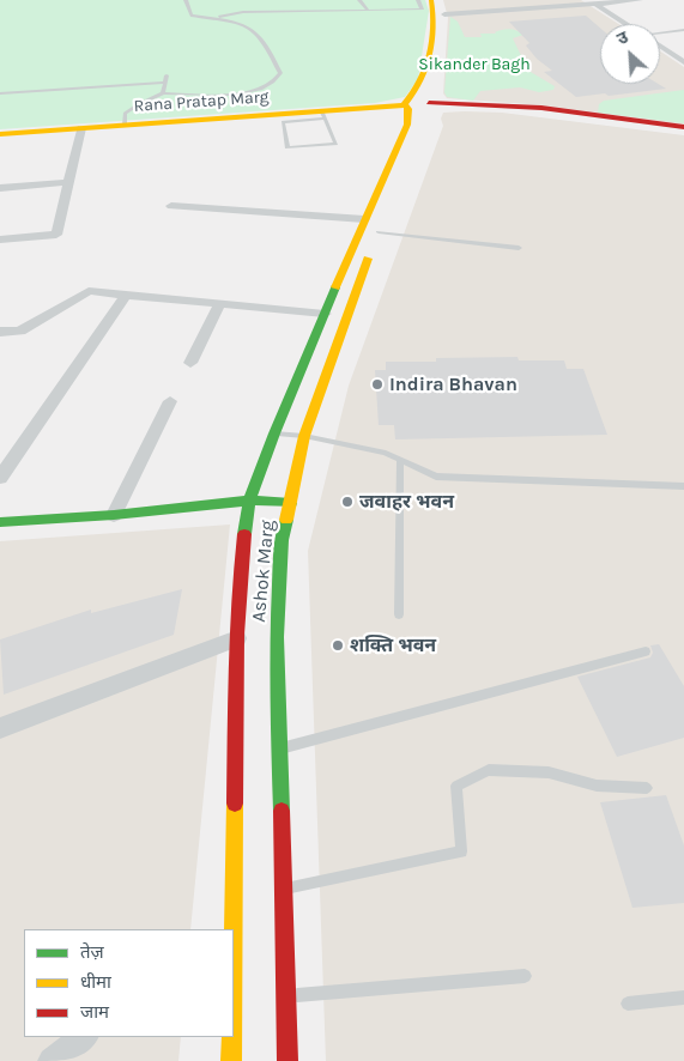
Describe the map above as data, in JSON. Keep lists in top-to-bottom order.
{
  "streets": {
    "main road": ["Rana Pratap Marg", "Ashok Marg"]
  },
  "crossings": [
    ["Rana Pratap Marg", "Ashok Marg"]
  ],
  "parks": ["Sikander Bagh"],
  "places": ["Indira Bhavan", "जवाहर भवन", "शक्ति भवन"],
  "legend": ["तेज़", "धीमा", "जाम"],
  "north": "top left"
}
